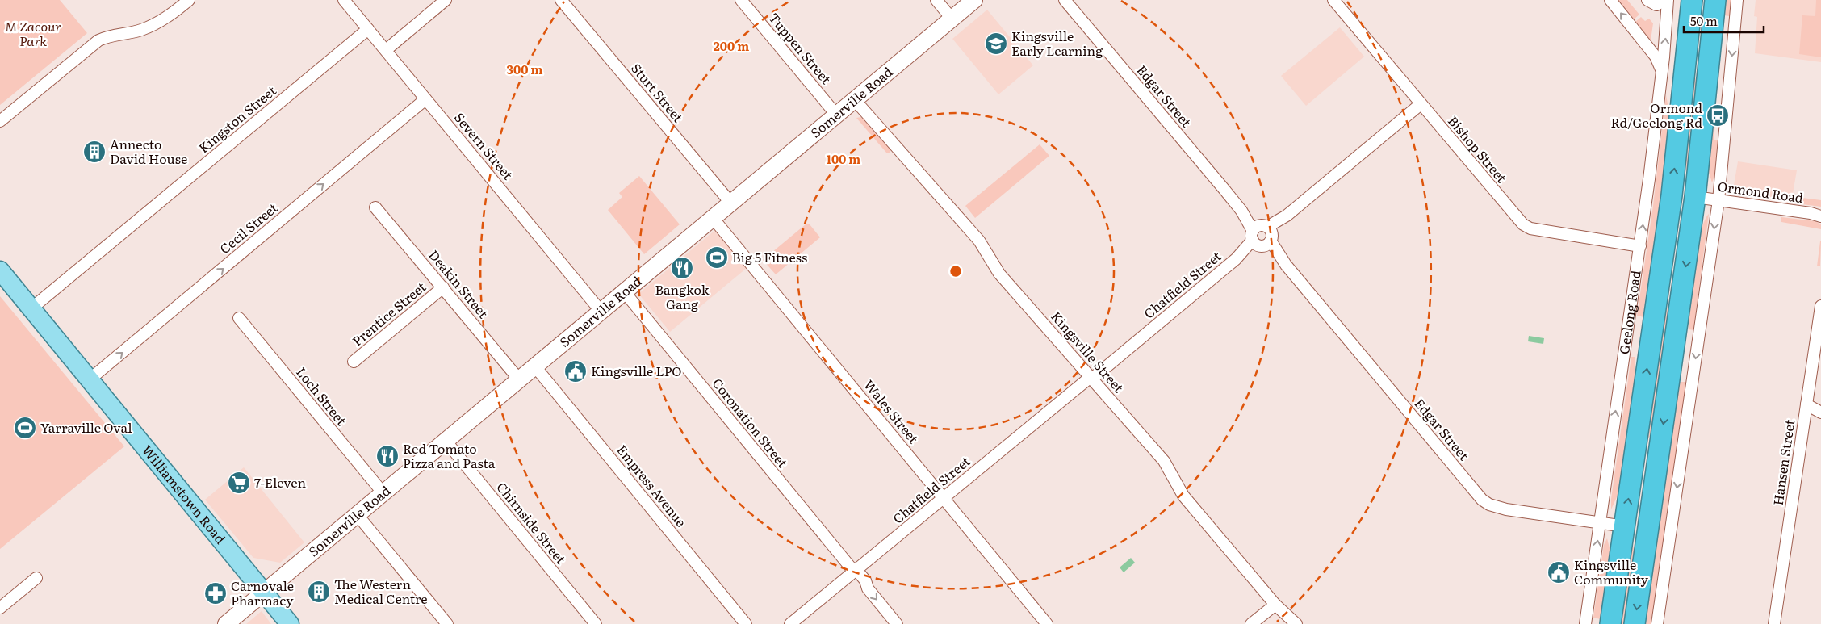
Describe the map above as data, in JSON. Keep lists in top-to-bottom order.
{
  "streets": {
    "highway": ["Geelong Road"],
    "main road": ["Somerville Road", "Williamstown Road"],
    "street": [
      "Tuppen Street",
      "Sturt Street",
      "Edgar Street",
      "Kingston Street",
      "Severn Street",
      "Bishop Street",
      "Ormond Road",
      "Cecil Street",
      "Deakin Street",
      "Chatfield Street",
      "Prentice Street",
      "Kingsville Street",
      "Loch Street",
      "Wales Street",
      "Coronation Street",
      "Hansen Street",
      "Empress Avenue",
      "Chirnside Street"
    ]
  },
  "crossings": [
    ["Tuppen Street", "Somerville Road"],
    ["Sturt Street", "Somerville Road"],
    ["Edgar Street", "Chatfield Street"],
    ["Edgar Street", "Geelong Road"],
    ["Somerville Road", "Severn Street"],
    ["Somerville Road", "Deakin Street"],
    ["Somerville Road", "Kingsville Street"],
    ["Somerville Road", "Loch Street"],
    ["Somerville Road", "Wales Street"],
    ["Somerville Road", "Coronation Street"],
    ["Somerville Road", "Empress Avenue"],
    ["Somerville Road", "Williamstown Road"],
    ["Somerville Road", "Chirnside Street"],
    ["Kingston Street", "Severn Street"],
    ["Kingston Street", "Williamstown Road"],
    ["Severn Street", "Cecil Street"],
    ["Bishop Street", "Chatfield Street"],
    ["Bishop Street", "Geelong Road"],
    ["Cecil Street", "Williamstown Road"],
    ["Deakin Street", "Prentice Street"],
    ["Chatfield Street", "Kingsville Street"],
    ["Chatfield Street", "Wales Street"],
    ["Chatfield Street", "Coronation Street"]
  ],
  "one_way": ["Cecil Street"],
  "parks": ["M Zacour Park"],
  "places": {
    "school or university": ["Kingsville Early Learning"],
    "bus stop": ["Ormond Rd/Geelong Rd"],
    "building": ["Annecto David House", "The Western Medical Centre"],
    "sports": ["Big 5 Fitness", "Yarraville Oval"],
    "restaurant": ["Bangkok Gang", "Red Tomato Pizza and Pasta"],
    "public building": ["Kingsville LPO", "Kingsville Community"],
    "supermarket": ["7-Eleven"],
    "pharmacy": ["Carnovale Pharmacy"]
  },
  "scale_bar": "50 m",
  "rings": ["200 m", "300 m", "100 m"]
}
